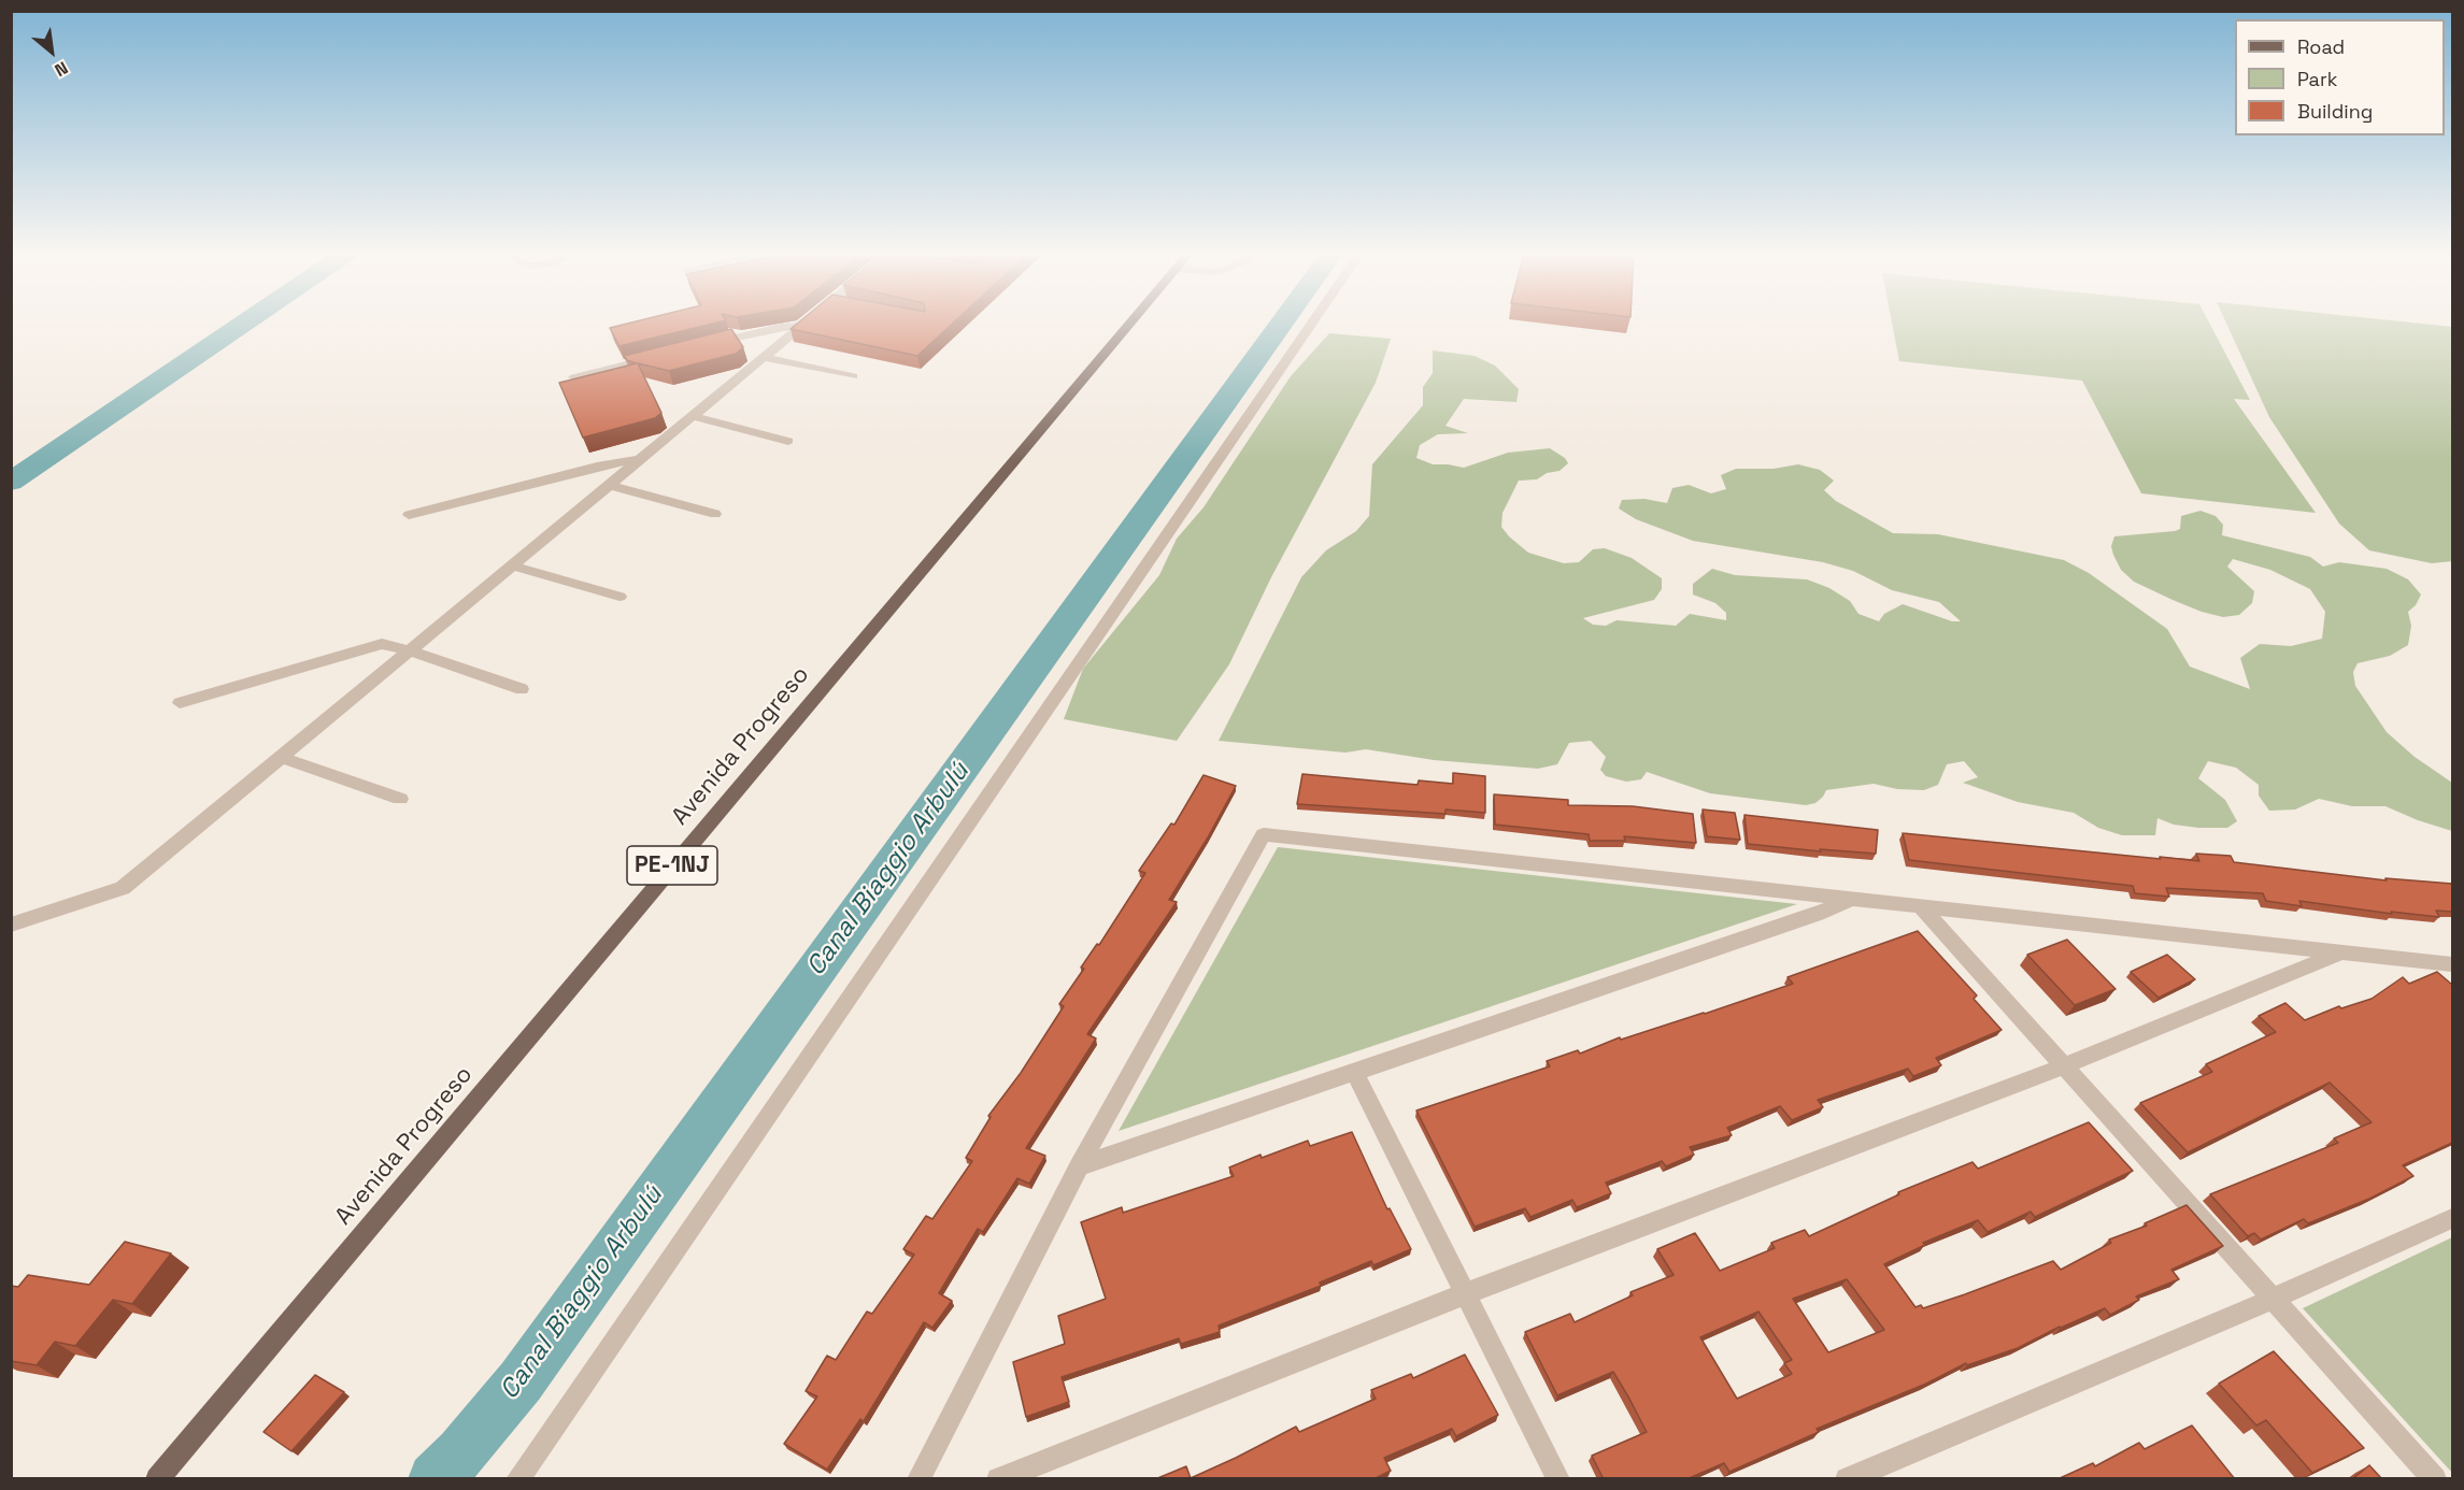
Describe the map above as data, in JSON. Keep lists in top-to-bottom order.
{
  "streets": {
    "main road": ["Avenida Progreso", "PE-1NJ"]
  },
  "water": ["Canal Biaggio Arbulú"],
  "legend": ["Road", "Park", "Building"],
  "north": "bottom right"
}
